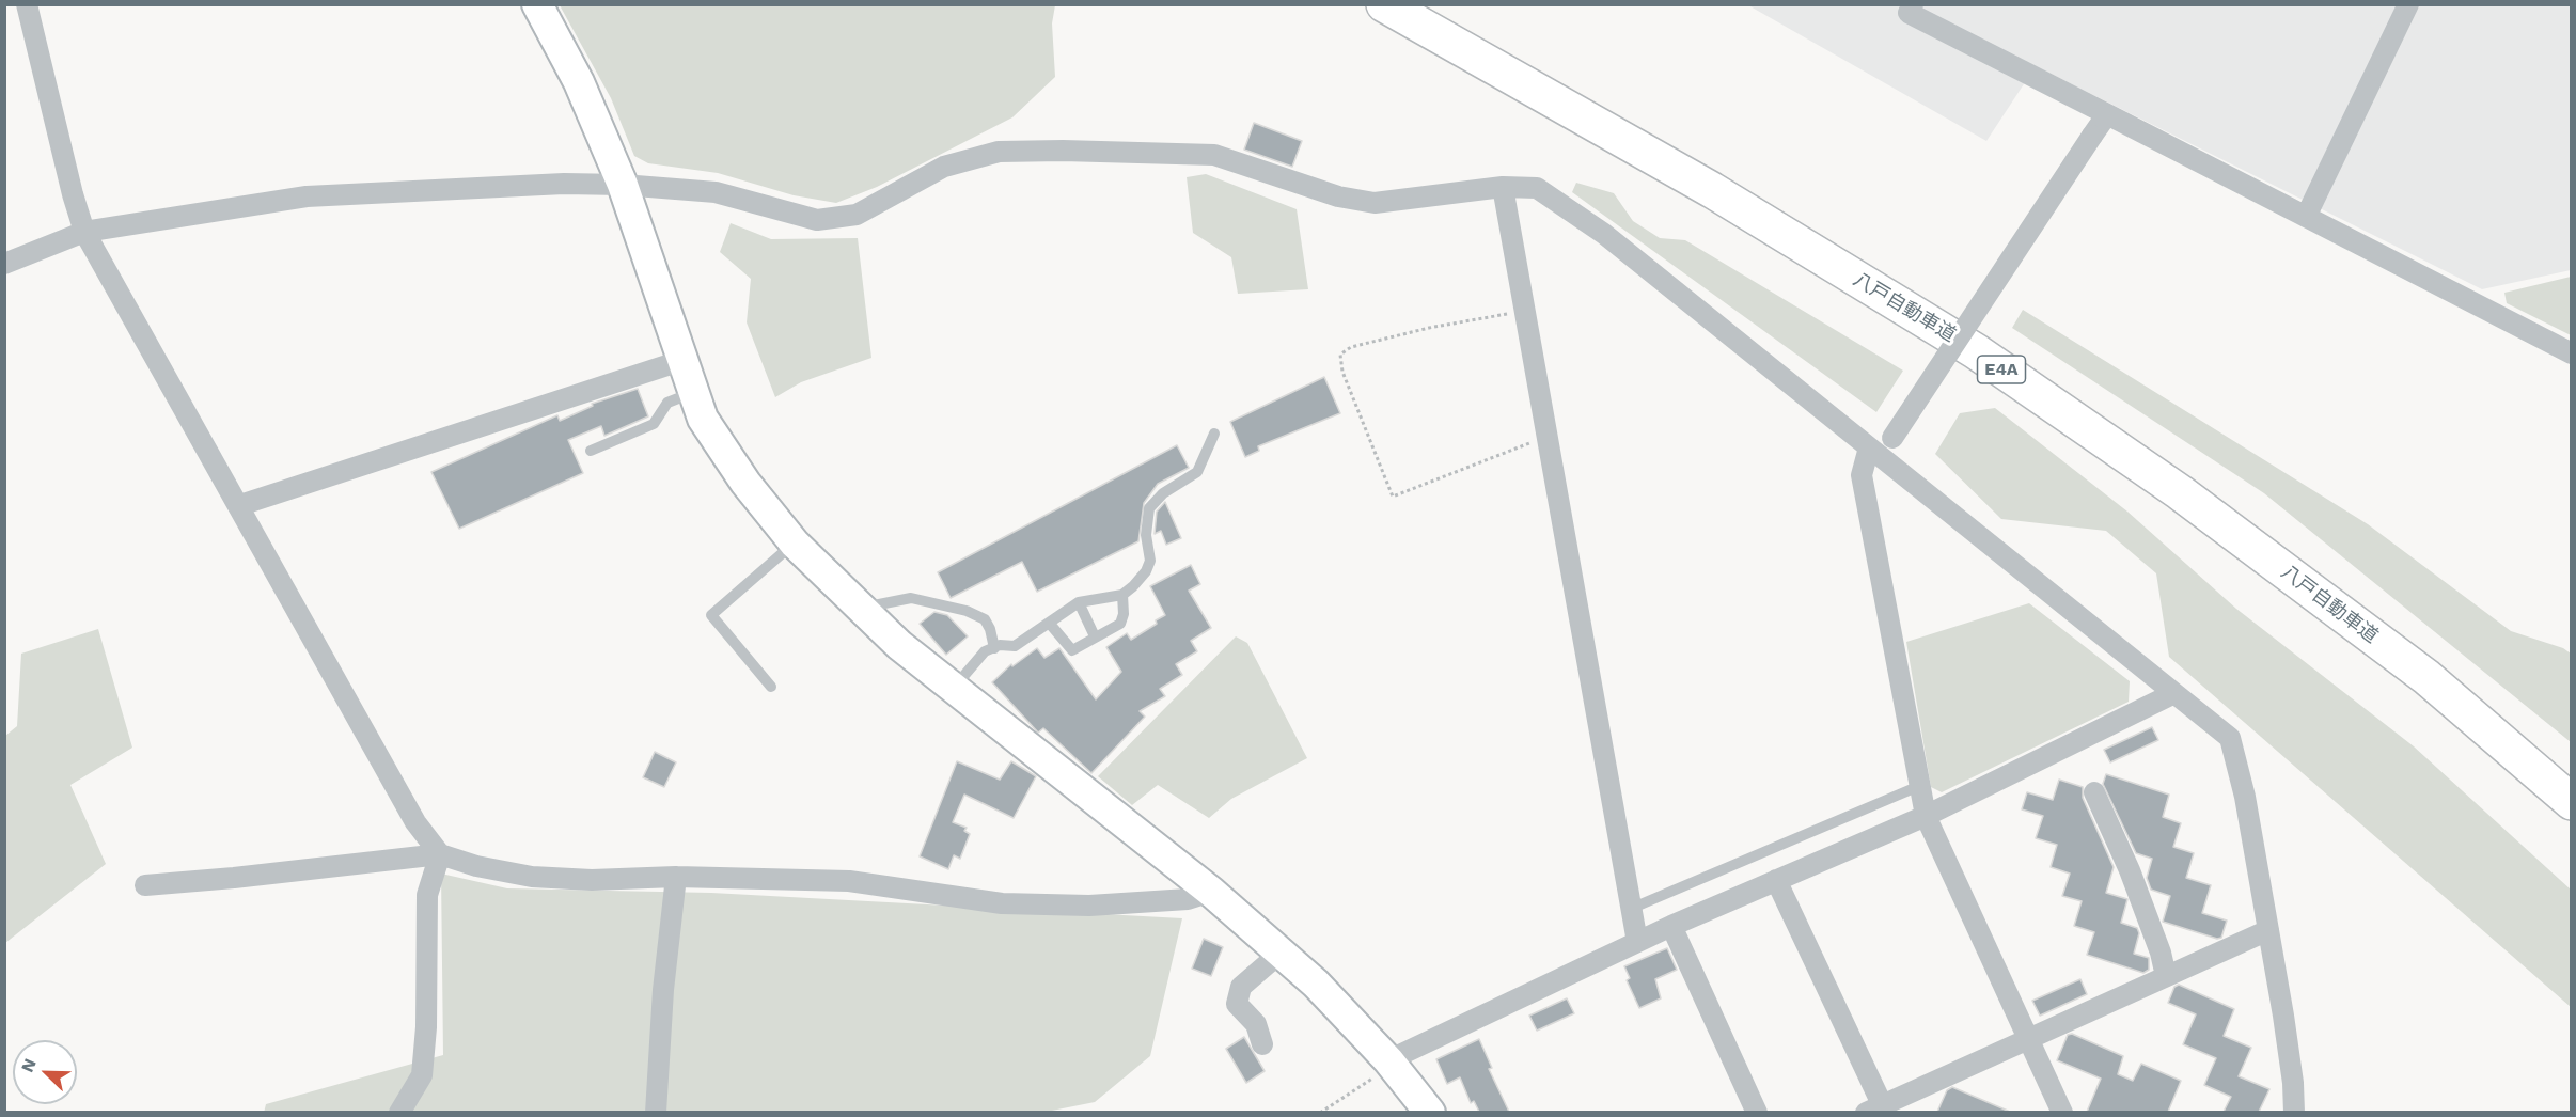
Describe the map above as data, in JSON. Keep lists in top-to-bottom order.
{
  "streets": {
    "highway": ["八戸自動車道", "E4A"]
  },
  "north": "top left"
}
